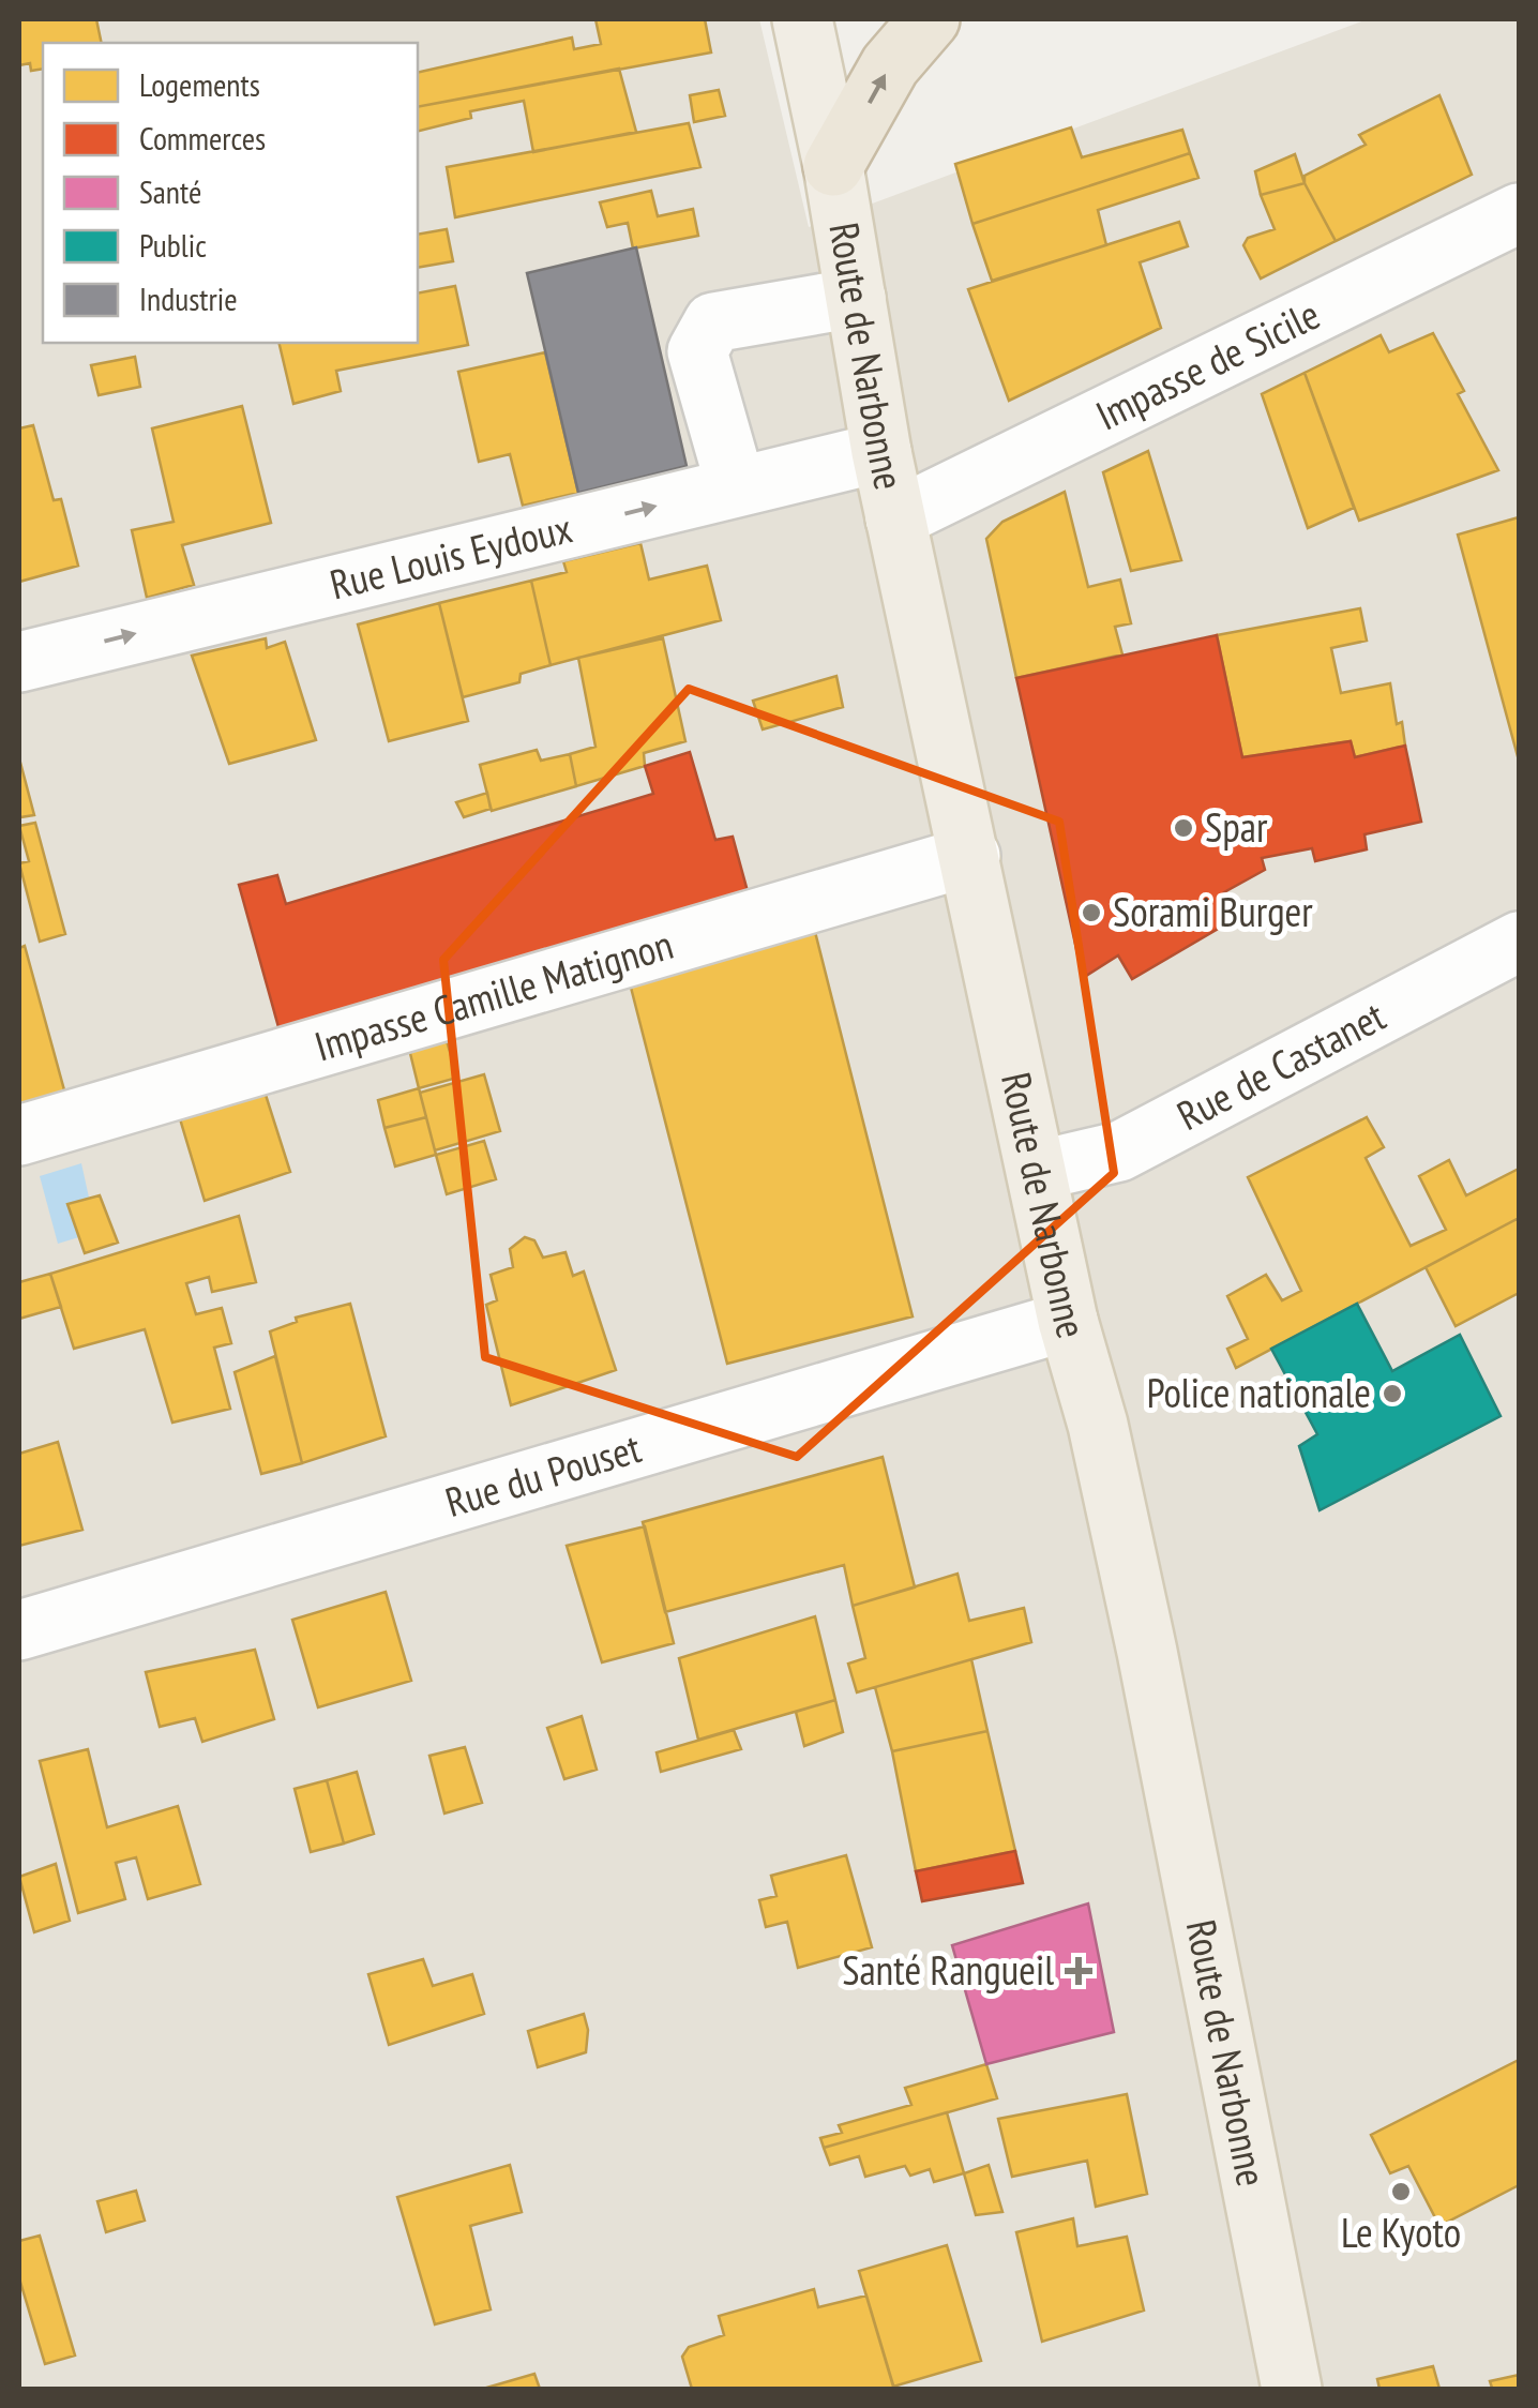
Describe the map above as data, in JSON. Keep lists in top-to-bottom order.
{
  "streets": {
    "main road": ["Route de Narbonne"],
    "street": [
      "Impasse de Sicile",
      "Rue Louis Eydoux",
      "Impasse Camille Matignon",
      "Rue de Castanet",
      "Rue du Pouset"
    ]
  },
  "crossings": [
    ["Route de Narbonne", "Impasse de Sicile"],
    ["Route de Narbonne", "Rue Louis Eydoux"],
    ["Route de Narbonne", "Impasse Camille Matignon"],
    ["Route de Narbonne", "Rue de Castanet"],
    ["Route de Narbonne", "Rue du Pouset"]
  ],
  "one_way": ["Rue Louis Eydoux"],
  "places": {
    "other": [
      "Spar",
      "Sorami Burger",
      "Police nationale",
      "Le Kyoto"
    ],
    "health": ["Santé Rangueil"]
  },
  "legend": [
    "Logements",
    "Commerces",
    "Santé",
    "Public",
    "Industrie"
  ]
}
